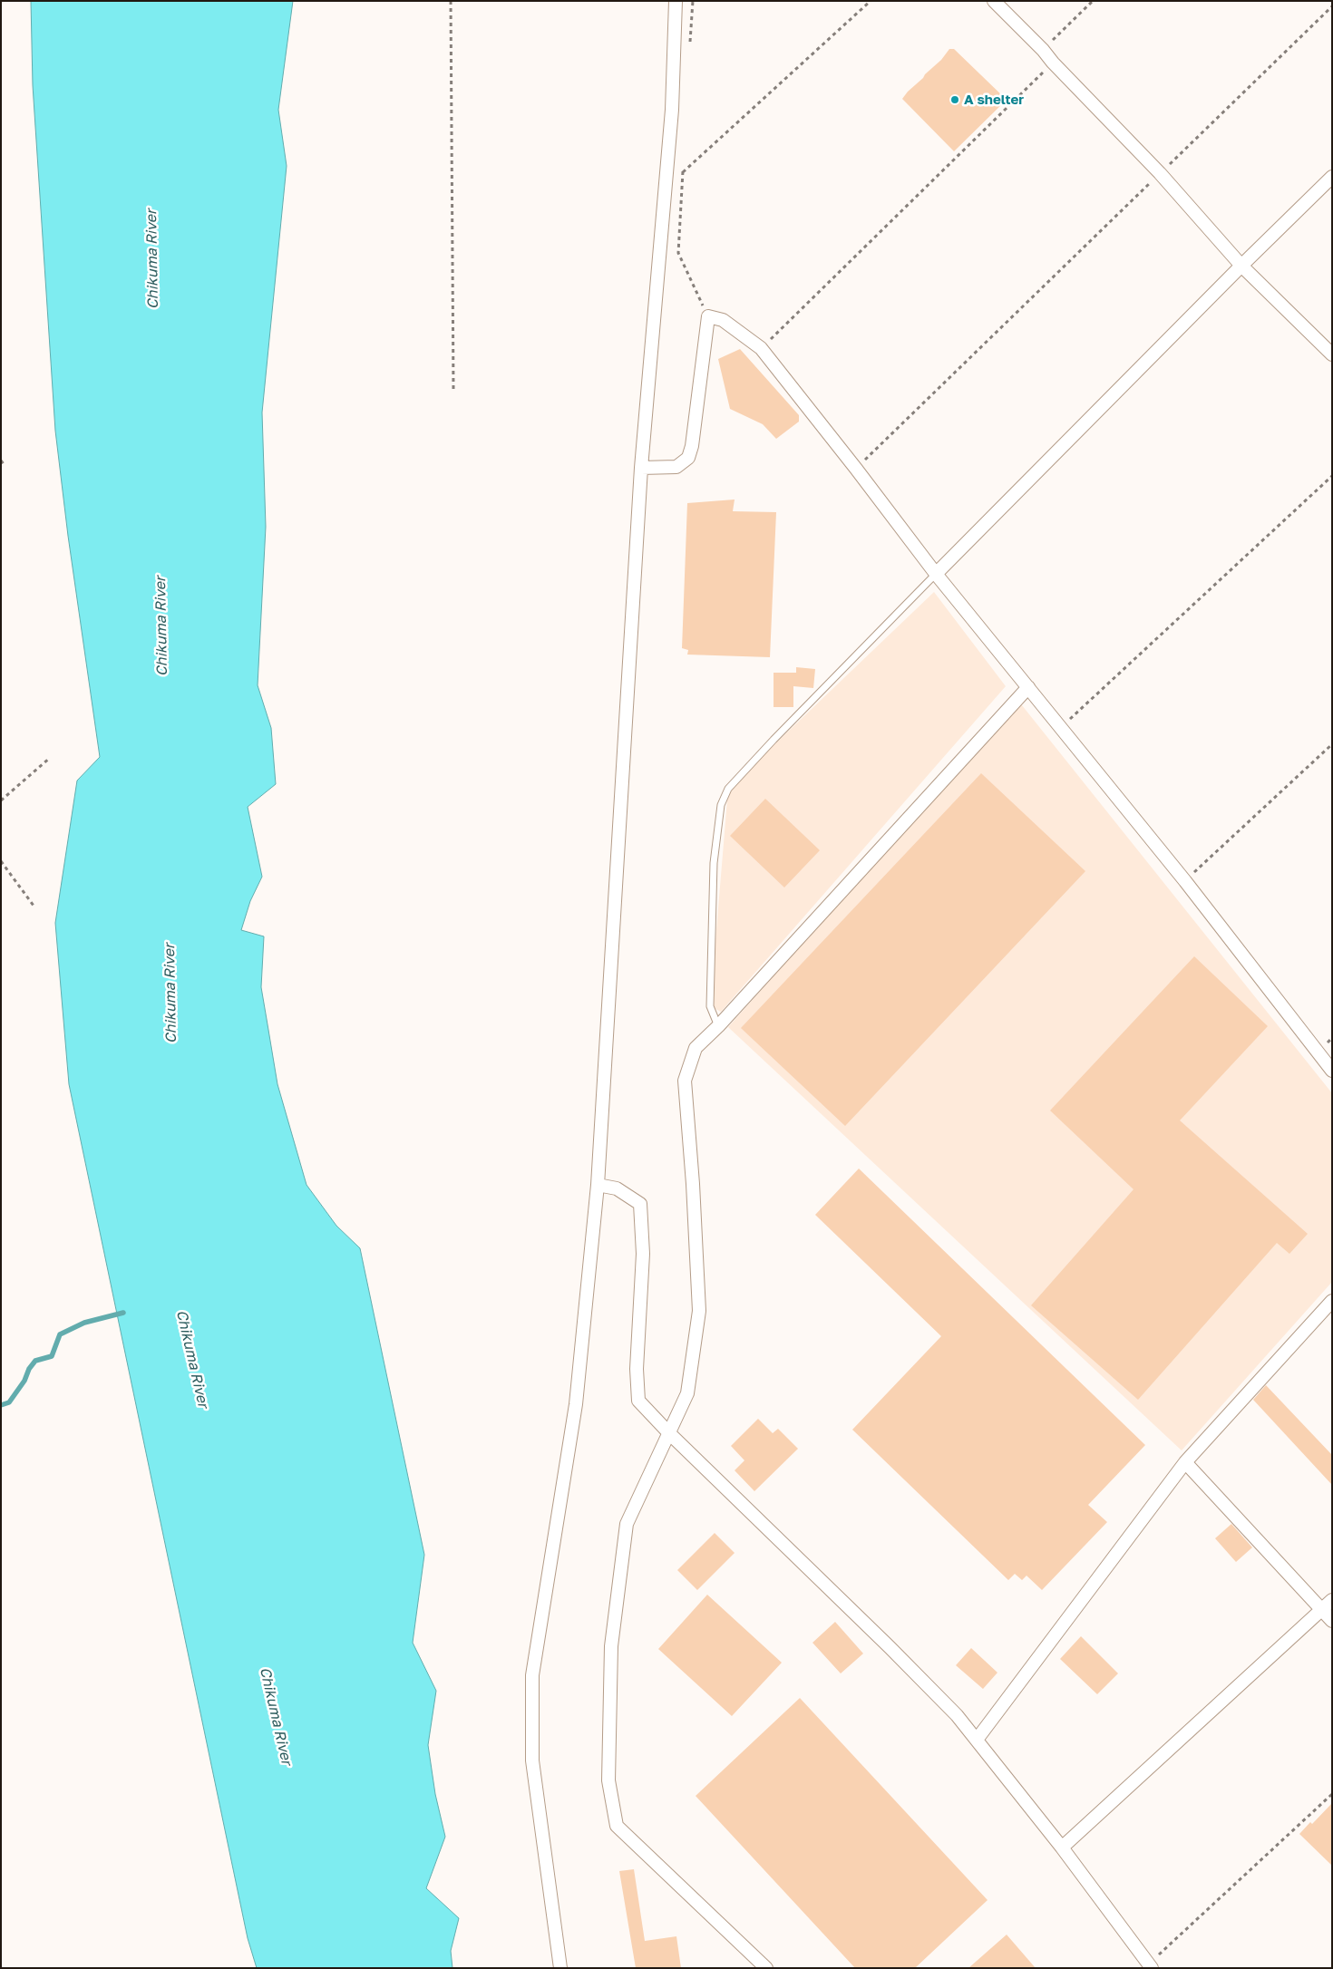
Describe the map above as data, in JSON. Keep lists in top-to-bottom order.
{
  "water": ["Chikuma River"],
  "places": ["A shelter"]
}
